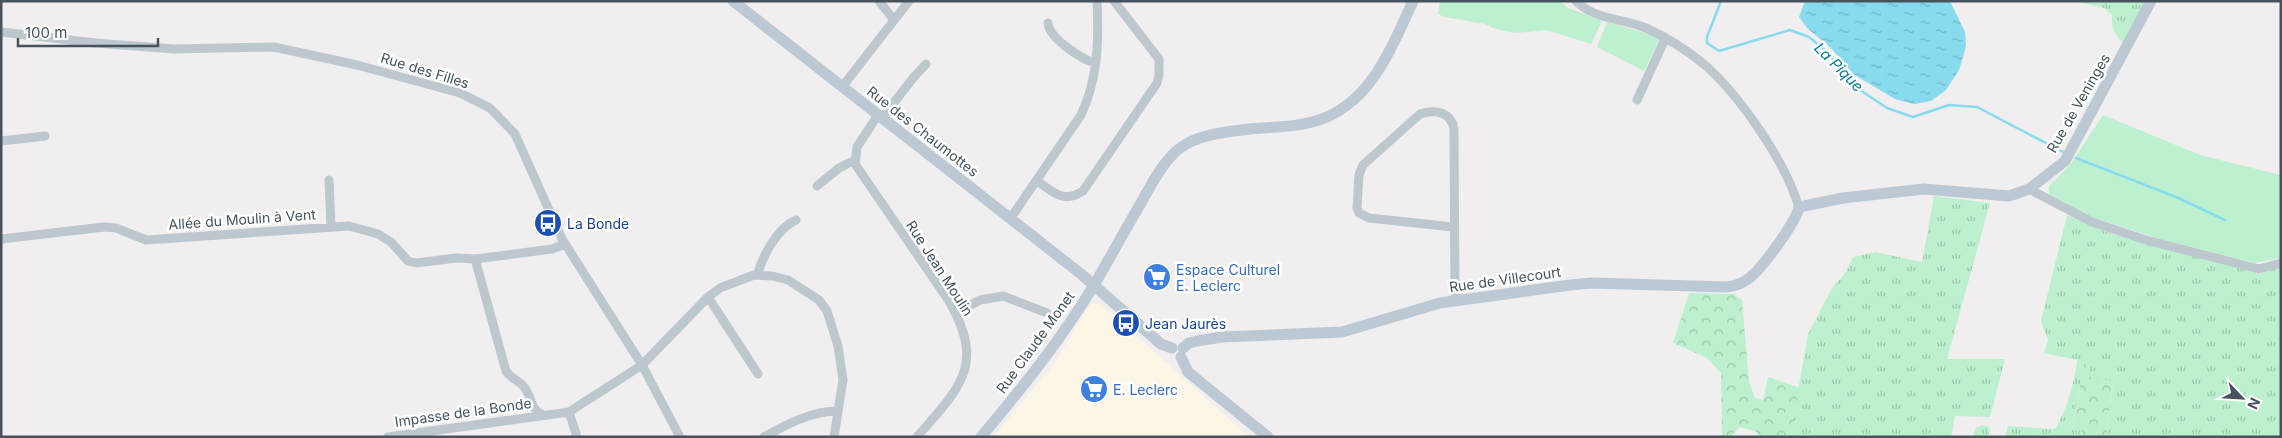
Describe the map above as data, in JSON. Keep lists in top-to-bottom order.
{
  "streets": {
    "street": [
      "Rue des Filles",
      "Rue de Veninges",
      "Rue des Chaumottes",
      "Allée du Moulin à Vent",
      "Rue Jean Moulin",
      "Rue de Villecourt",
      "Rue Claude Monet",
      "Impasse de la Bonde"
    ]
  },
  "crossings": [
    ["Rue des Filles", "Allée du Moulin à Vent"],
    ["Rue de Veninges", "Rue de Villecourt"],
    ["Rue des Chaumottes", "Rue de Villecourt"],
    ["Rue des Chaumottes", "Rue Claude Monet"]
  ],
  "water": ["La Pique"],
  "places": {
    "bus stop": ["La Bonde", "Jean Jaurès"],
    "supermarket": ["Espace Culturel E. Leclerc", "E. Leclerc"]
  },
  "scale_bar": "100 m",
  "north": "bottom right"
}
